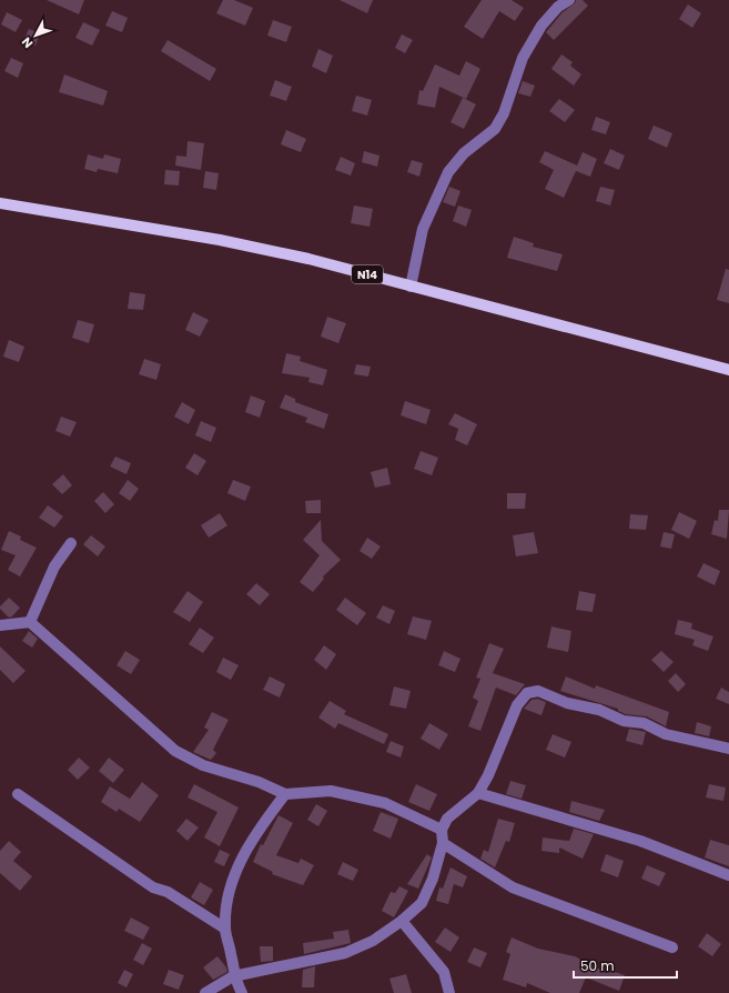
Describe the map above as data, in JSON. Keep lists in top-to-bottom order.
{
  "streets": {
    "main road": ["N14"]
  },
  "scale_bar": "50 m",
  "north": "bottom left"
}
